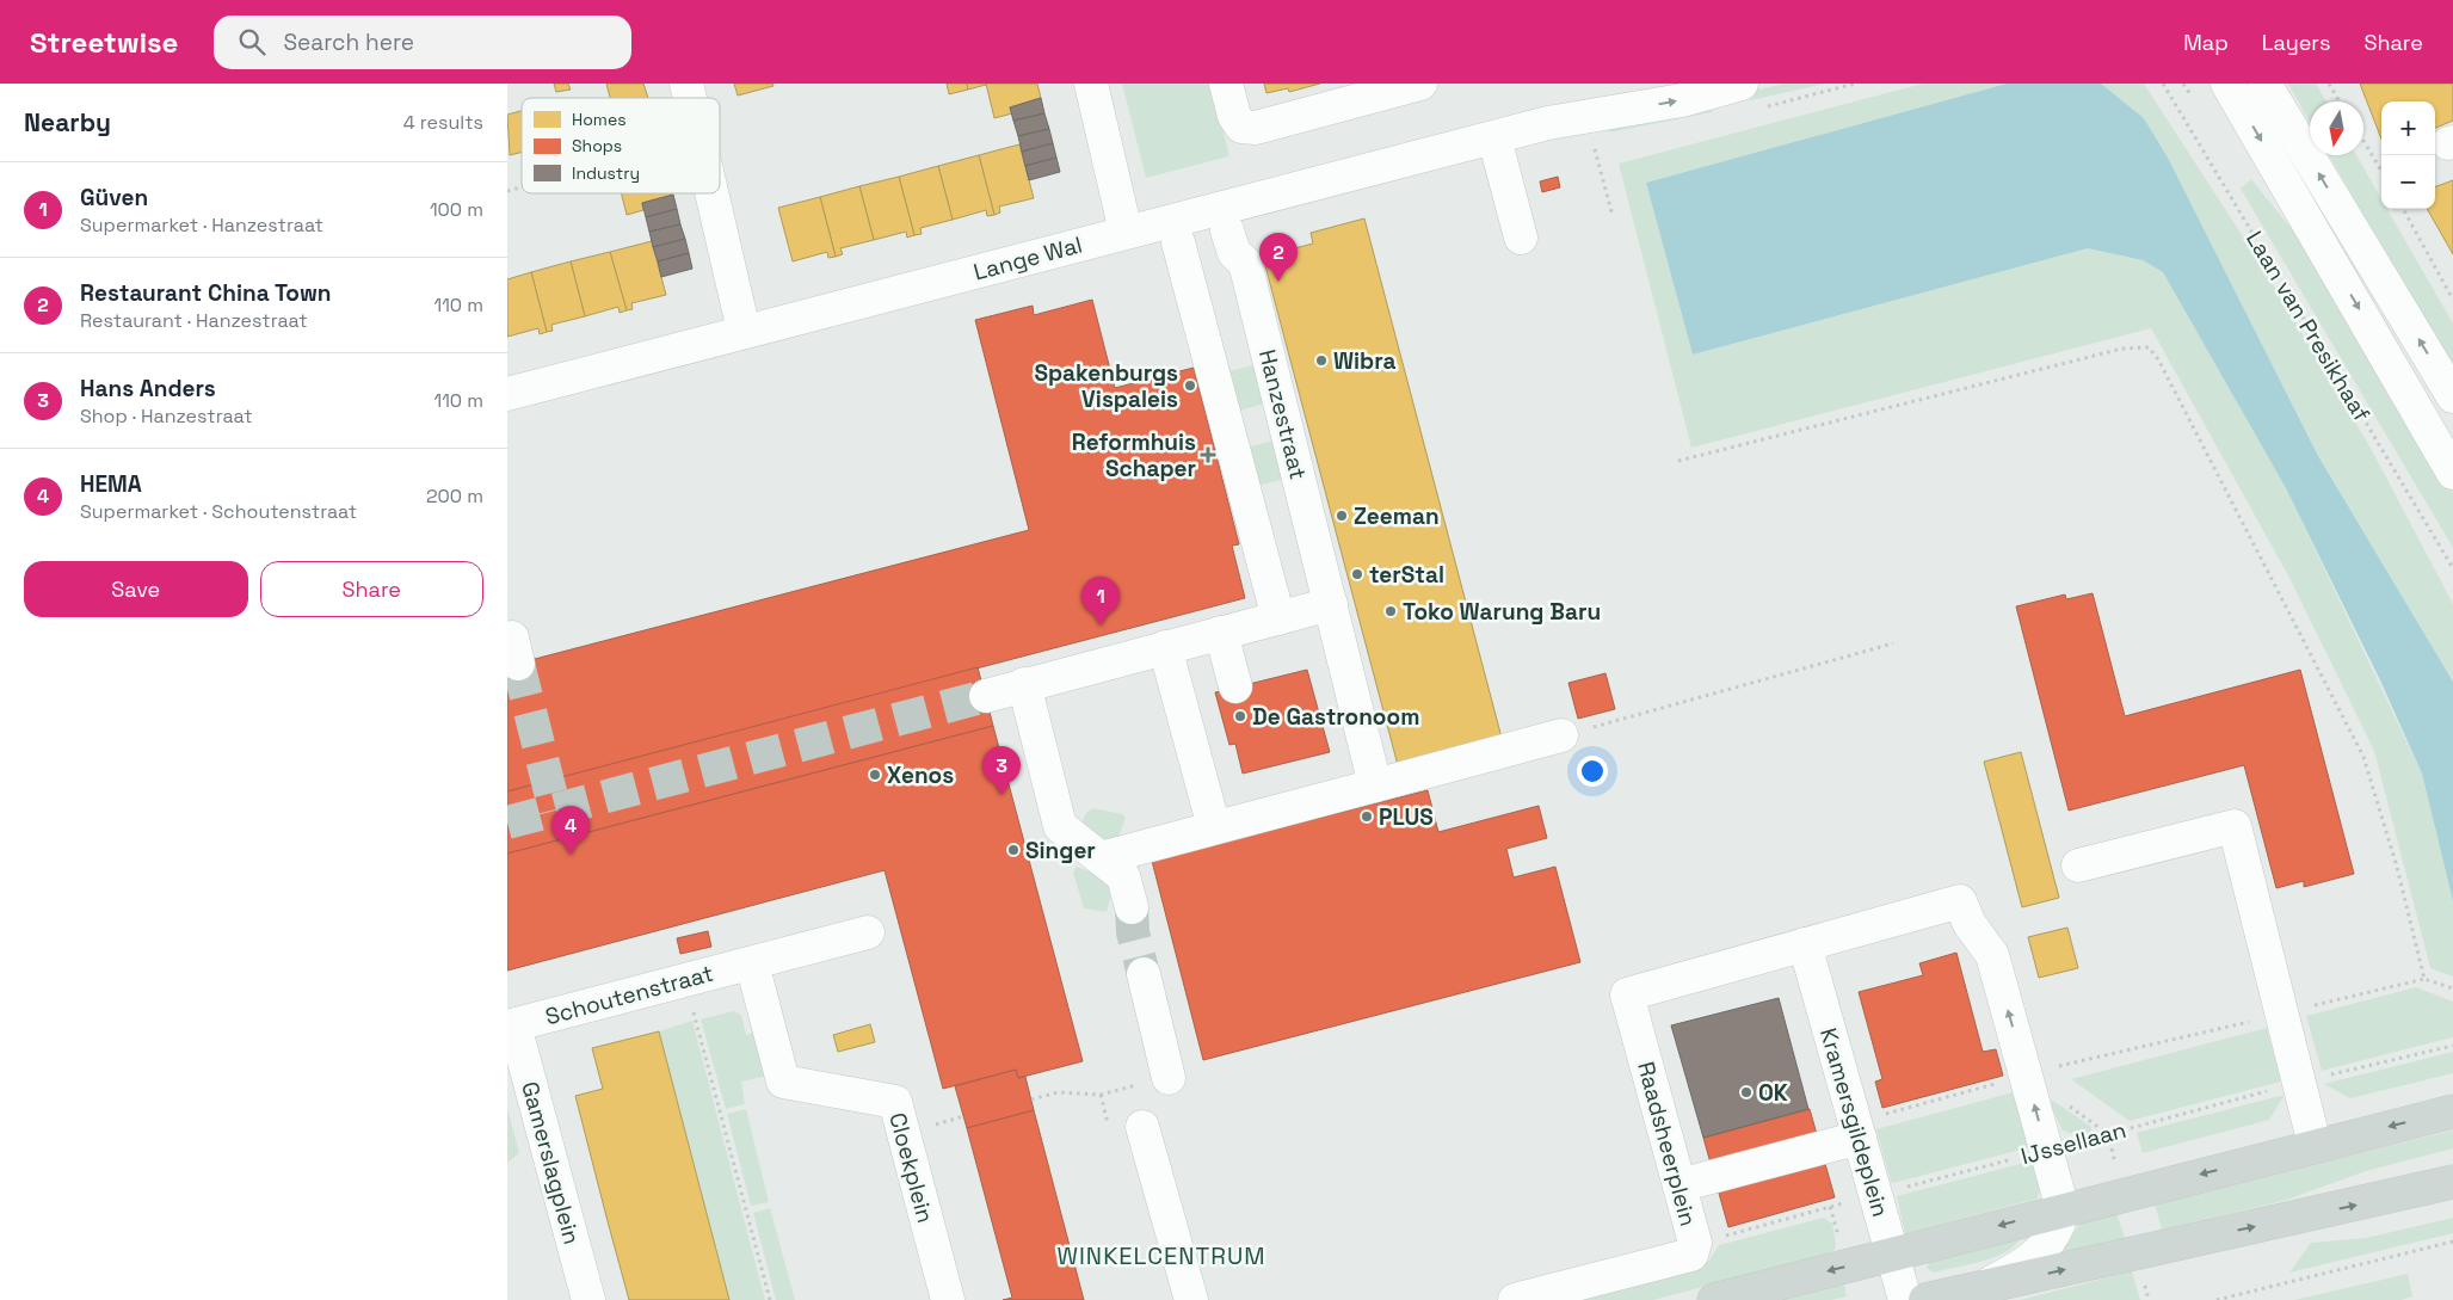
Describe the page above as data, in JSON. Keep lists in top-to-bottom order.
{
  "streets": {
    "street": [
      "Lange Wal",
      "Hanzestraat",
      "Schoutenstraat",
      "Kramersgildeplein",
      "Raadsheerplein",
      "Gamerslagplein",
      "Cloekplein"
    ],
    "path": ["Laan van Presikhaaf", "IJssellaan"]
  },
  "crossings": [
    ["Schoutenstraat", "Gamerslagplein"],
    ["Schoutenstraat", "Cloekplein"],
    ["Kramersgildeplein", "IJssellaan"],
    ["Kramersgildeplein", "Raadsheerplein"],
    ["IJssellaan", "Raadsheerplein"]
  ],
  "districts": ["WINKELCENTRUM"],
  "places": {
    "other": [
      "Wibra",
      "Spakenburgs Vispaleis",
      "Zeeman",
      "terStal",
      "Toko Warung Baru",
      "De Gastronoom",
      "Xenos",
      "PLUS",
      "Singer",
      "OK"
    ],
    "health": ["Reformhuis Schaper"]
  },
  "legend": ["Homes", "Shops", "Industry"],
  "north": "bottom",
  "page": {
    "header": "Streetwise",
    "search": "Search here",
    "nav": ["Map", "Layers", "Share"],
    "heading": ["Nearby", "4 results"],
    "map_buttons": ["+", "−"],
    "list": [
      {
        "mark": "1",
        "name": "Güven",
        "note": "Supermarket · Hanzestraat",
        "value": "100 m"
      },
      {
        "mark": "2",
        "name": "Restaurant China Town",
        "note": "Restaurant · Hanzestraat",
        "value": "110 m"
      },
      {
        "mark": "3",
        "name": "Hans Anders",
        "note": "Shop · Hanzestraat",
        "value": "110 m"
      },
      {
        "mark": "4",
        "name": "HEMA",
        "note": "Supermarket · Schoutenstraat",
        "value": "200 m"
      }
    ],
    "pins": [
      "2",
      "1",
      "3",
      "4"
    ],
    "buttons": ["Save", "Share"]
  }
}
